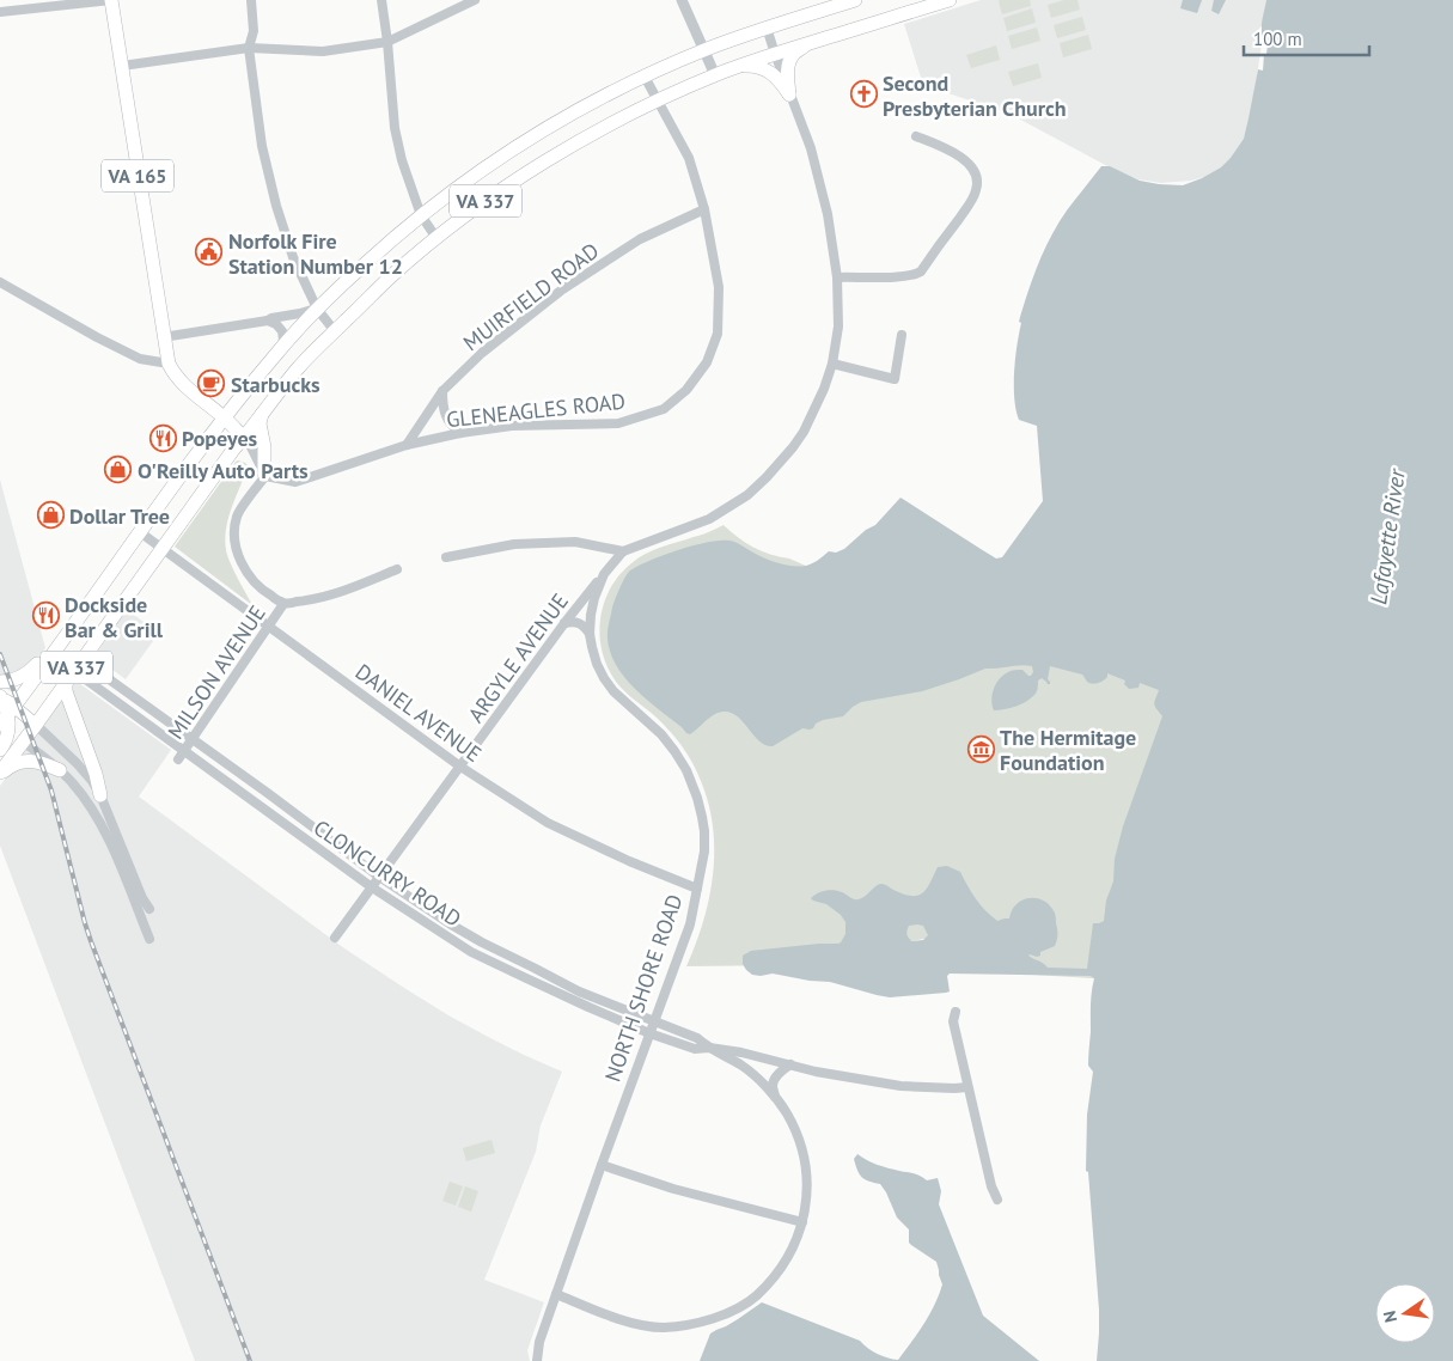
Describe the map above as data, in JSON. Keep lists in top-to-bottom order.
{
  "streets": {
    "main road": ["VA 165", "VA 337"],
    "street": [
      "MUIRFIELD ROAD",
      "GLENEAGLES ROAD",
      "ARGYLE AVENUE",
      "MILSON AVENUE",
      "DANIEL AVENUE",
      "CLONCURRY ROAD",
      "NORTH SHORE ROAD"
    ]
  },
  "crossings": [
    ["VA 165", "VA 337"],
    ["VA 337", "GLENEAGLES ROAD"],
    ["VA 337", "DANIEL AVENUE"],
    ["VA 337", "CLONCURRY ROAD"],
    ["VA 337", "NORTH SHORE ROAD"],
    ["MUIRFIELD ROAD", "GLENEAGLES ROAD"],
    ["ARGYLE AVENUE", "DANIEL AVENUE"],
    ["ARGYLE AVENUE", "CLONCURRY ROAD"],
    ["ARGYLE AVENUE", "NORTH SHORE ROAD"],
    ["MILSON AVENUE", "DANIEL AVENUE"],
    ["MILSON AVENUE", "CLONCURRY ROAD"],
    ["DANIEL AVENUE", "NORTH SHORE ROAD"],
    ["CLONCURRY ROAD", "NORTH SHORE ROAD"]
  ],
  "water": ["Lafayette River"],
  "places": {
    "church": ["Second Presbyterian Church"],
    "public building": ["Norfolk Fire Station Number 12"],
    "cafe": ["Starbucks"],
    "restaurant": ["Popeyes", "Dockside Bar & Grill"],
    "shop": ["O'Reilly Auto Parts", "Dollar Tree"],
    "museum": ["The Hermitage Foundation"]
  },
  "scale_bar": "100 m",
  "north": "left"
}
